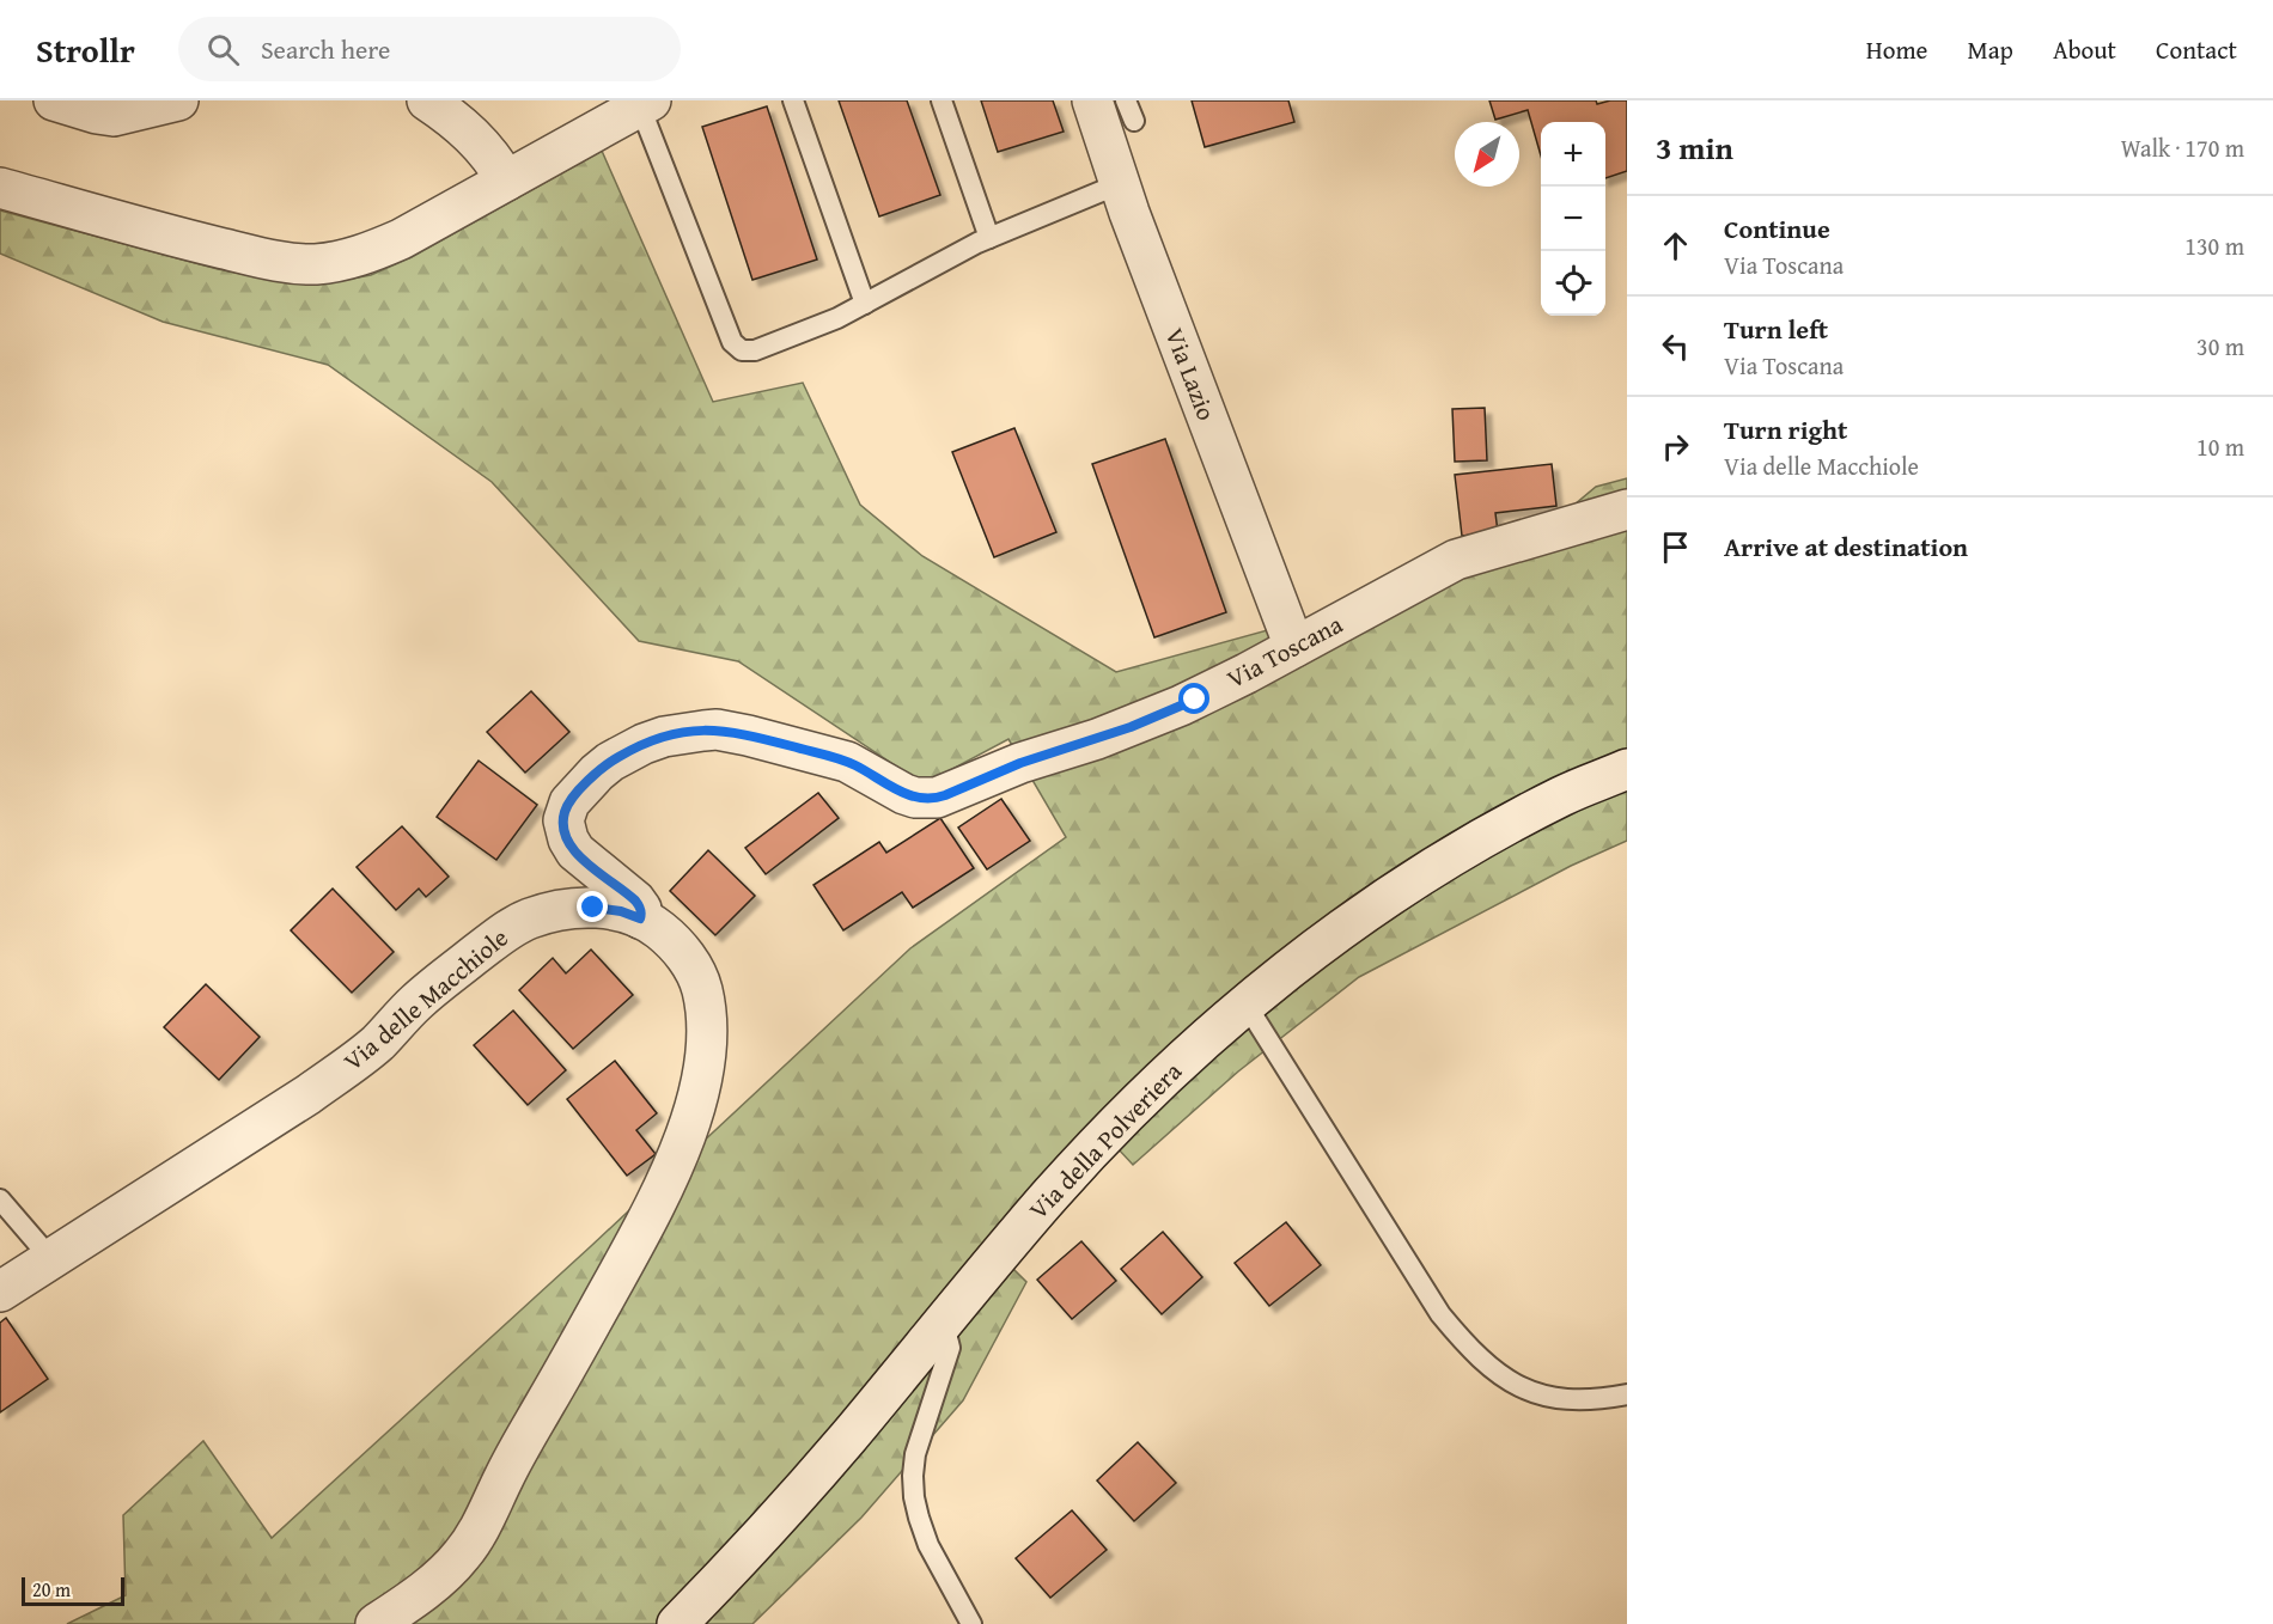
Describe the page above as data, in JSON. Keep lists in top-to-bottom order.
{
  "streets": {
    "street": [
      "Via Lazio",
      "Via Toscana",
      "Via delle Macchiole",
      "Via della Polveriera"
    ]
  },
  "crossings": [
    ["Via Lazio", "Via Toscana"],
    ["Via Toscana", "Via delle Macchiole"]
  ],
  "scale_bar": "20 m",
  "north": "bottom left",
  "page": {
    "header": "Strollr",
    "search": "Search here",
    "nav": [
      "Home",
      "Map",
      "About",
      "Contact"
    ],
    "heading": ["3 min", "Walk · 170 m"],
    "map_buttons": ["+", "−"],
    "list": [
      ["Continue", "Via Toscana", "130 m"],
      ["Turn left", "Via Toscana", "30 m"],
      ["Turn right", "Via delle Macchiole", "10 m"],
      "Arrive at destination"
    ],
    "scale": "20 m"
  }
}
